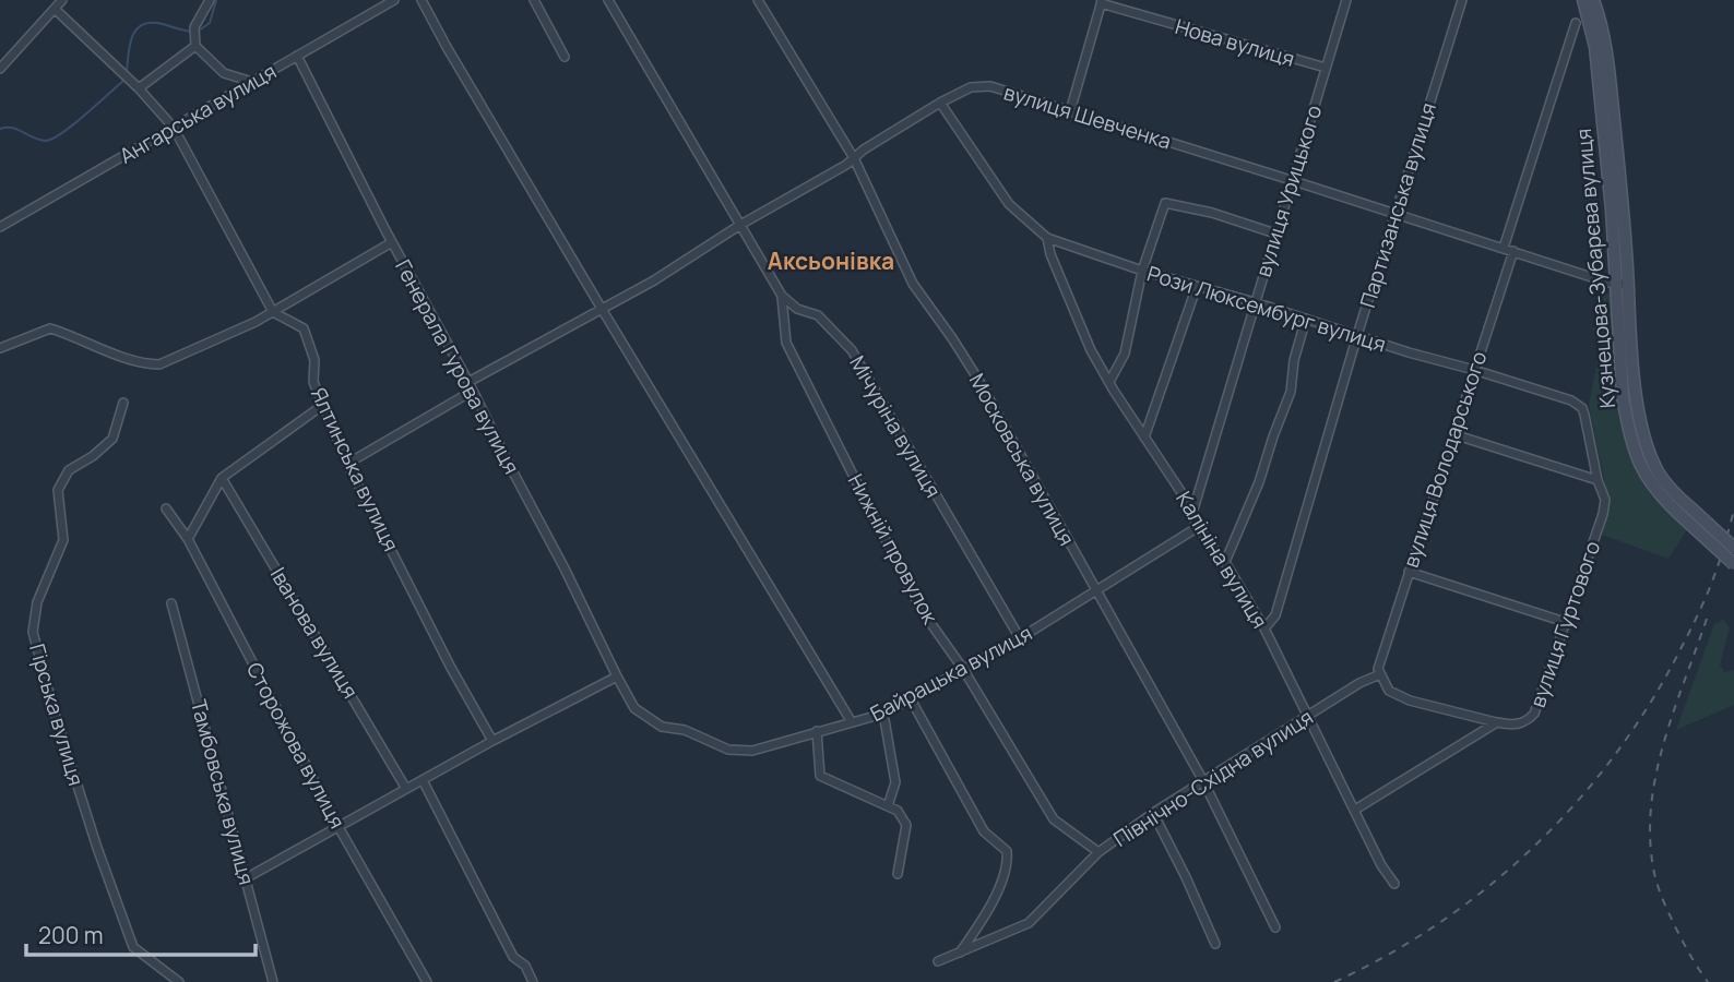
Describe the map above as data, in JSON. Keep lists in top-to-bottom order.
{
  "streets": {
    "main road": ["Кузнецова-Зубарєва вулиця"],
    "street": [
      "Нова вулиця",
      "Ангарська вулиця",
      "вулиця Шевченка",
      "вулиця Урицького",
      "Партизанська вулиця",
      "Рози Люксембург вулиця",
      "Генерала Гурова вулиця",
      "Мічуріна вулиця",
      "Московська вулиця",
      "вулиця Володарського",
      "Ялтинська вулиця",
      "Нижній провулок",
      "Калініна вулиця",
      "вулиця Гуртового",
      "Іванова вулиця",
      "Байрацька вулиця",
      "Гірська вулиця",
      "Сторожова вулиця",
      "Північно-Східна вулиця",
      "Тамбовська вулиця"
    ]
  },
  "crossings": [
    ["Нова вулиця", "вулиця Урицького"],
    ["Ангарська вулиця", "Генерала Гурова вулиця"],
    ["Ангарська вулиця", "Ялтинська вулиця"],
    ["вулиця Шевченка", "вулиця Урицького"],
    ["вулиця Шевченка", "Партизанська вулиця"],
    ["вулиця Шевченка", "Кузнецова-Зубарєва вулиця"],
    ["вулиця Шевченка", "Рози Люксембург вулиця"],
    ["вулиця Шевченка", "Генерала Гурова вулиця"],
    ["вулиця Шевченка", "Мічуріна вулиця"],
    ["вулиця Шевченка", "Московська вулиця"],
    ["вулиця Шевченка", "вулиця Володарського"],
    ["вулиця Урицького", "Рози Люксембург вулиця"],
    ["вулиця Урицького", "Калініна вулиця"],
    ["Партизанська вулиця", "Рози Люксембург вулиця"],
    ["Партизанська вулиця", "Калініна вулиця"],
    ["Рози Люксембург вулиця", "вулиця Володарського"],
    ["Рози Люксембург вулиця", "Калініна вулиця"],
    ["Рози Люксембург вулиця", "вулиця Гуртового"],
    ["Генерала Гурова вулиця", "Байрацька вулиця"],
    ["Мічуріна вулиця", "Нижній провулок"],
    ["Мічуріна вулиця", "Байрацька вулиця"],
    ["Московська вулиця", "Байрацька вулиця"],
    ["Московська вулиця", "Північно-Східна вулиця"],
    ["вулиця Володарського", "Північно-Східна вулиця"],
    ["Нижній провулок", "Байрацька вулиця"],
    ["Нижній провулок", "Північно-Східна вулиця"],
    ["Калініна вулиця", "вулиця Гуртового"],
    ["Калініна вулиця", "Байрацька вулиця"],
    ["Калініна вулиця", "Північно-Східна вулиця"]
  ],
  "districts": ["Аксьонівка"],
  "scale_bar": "200 m"
}
